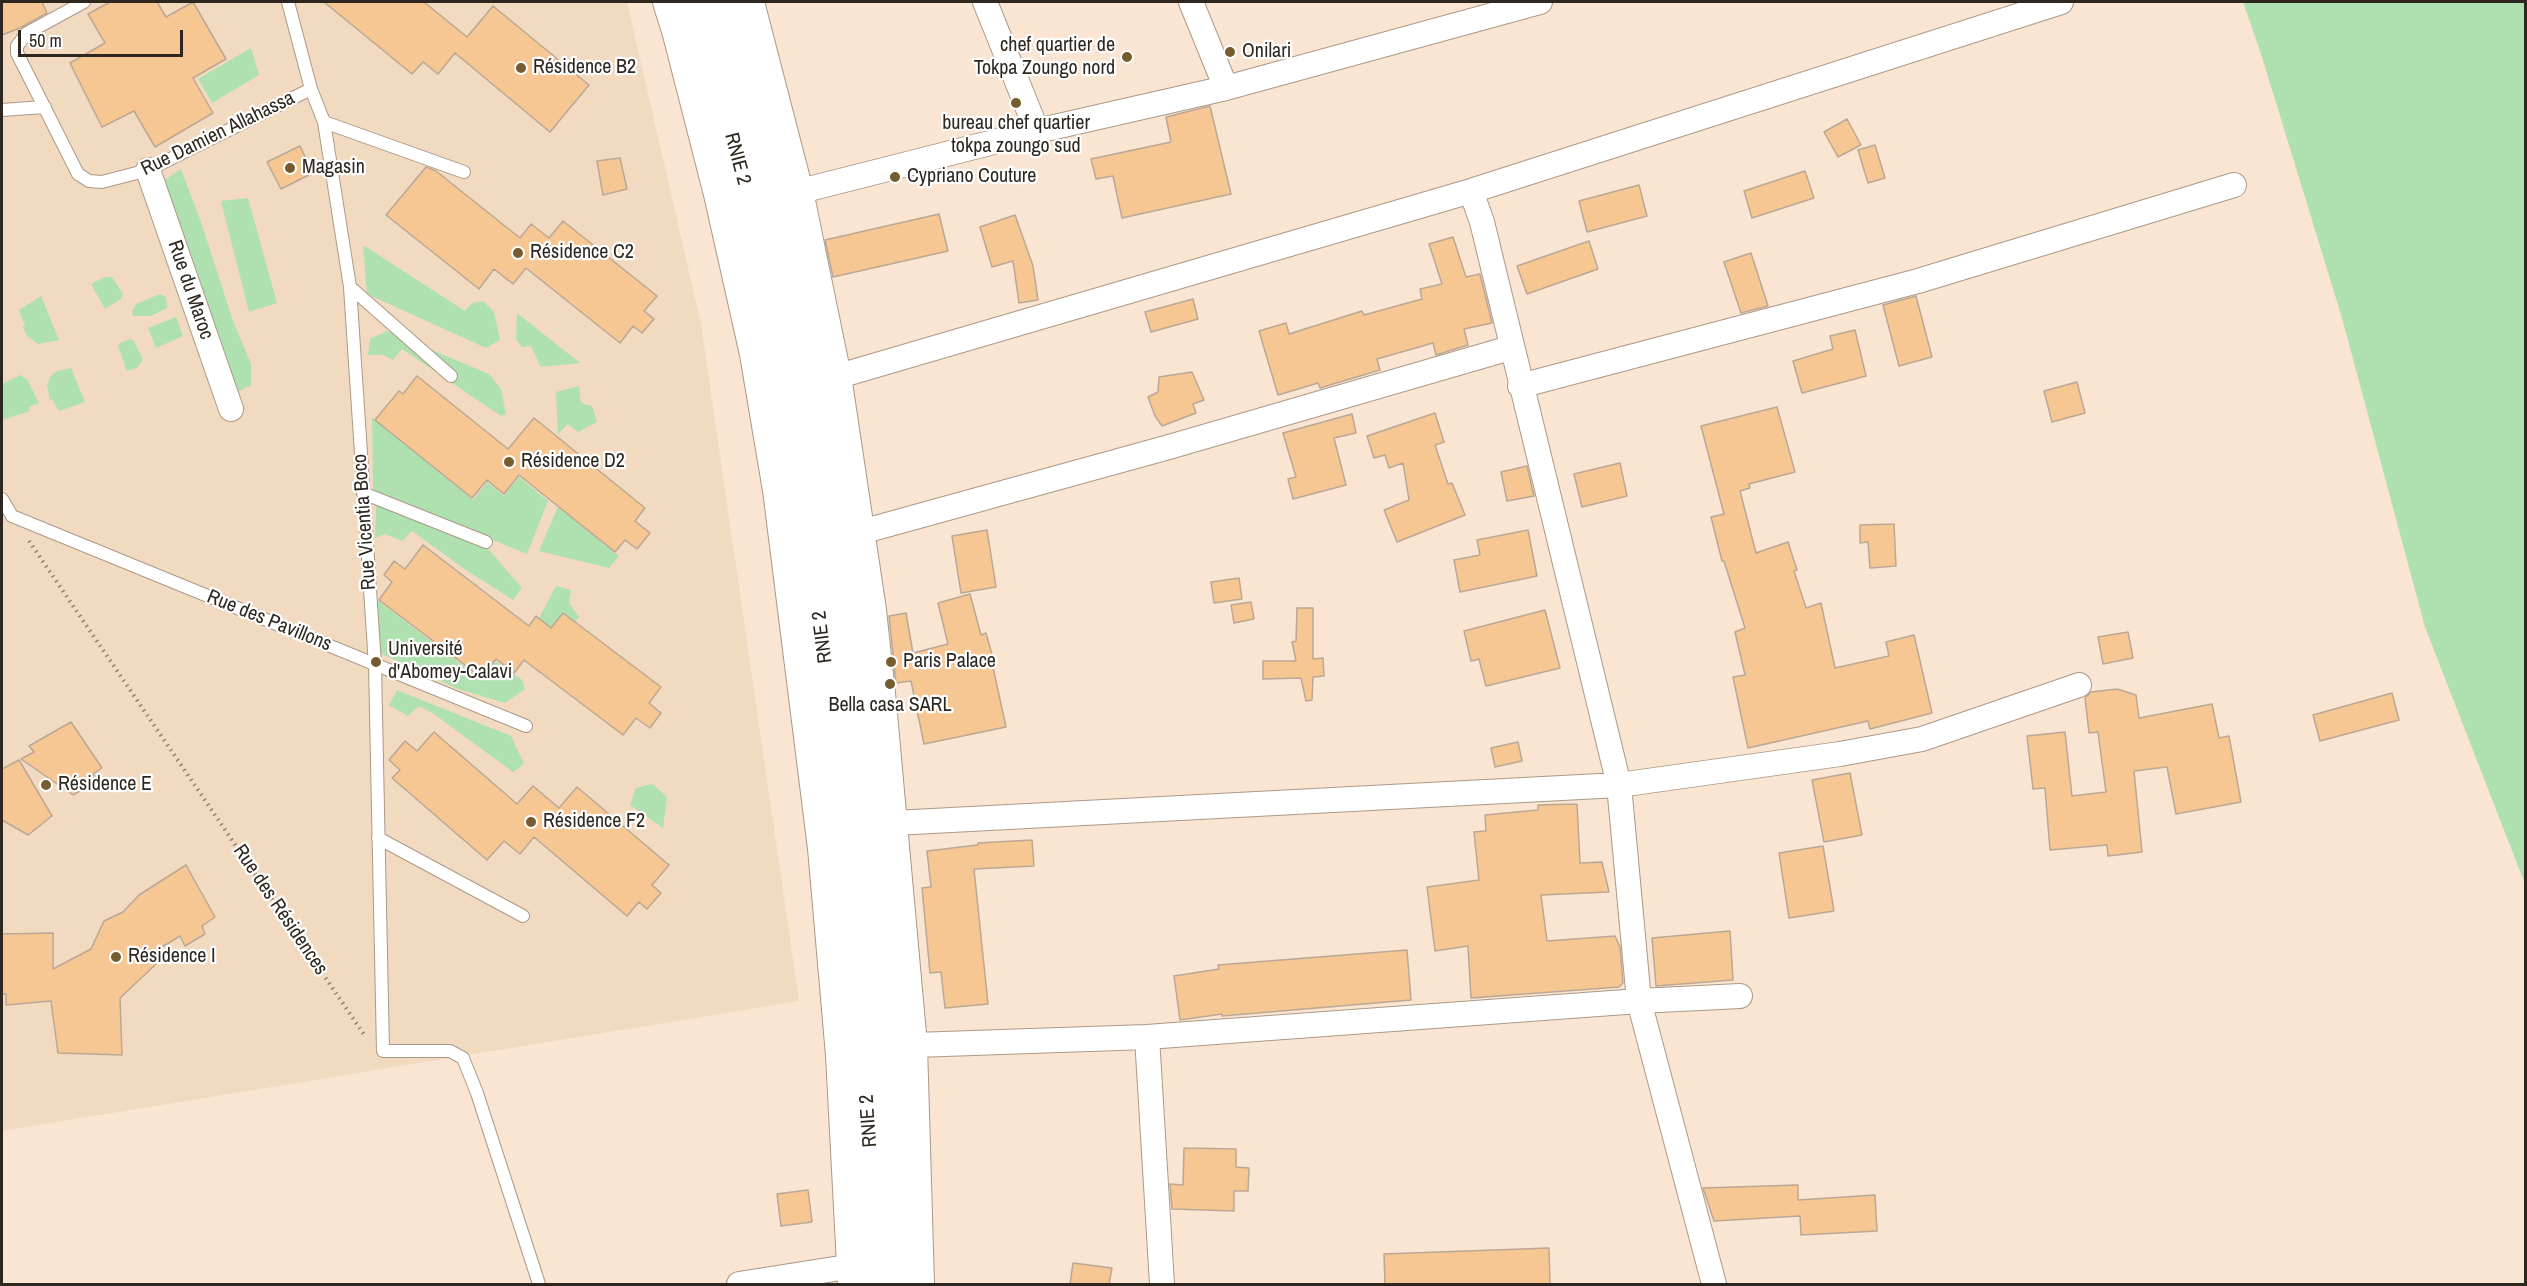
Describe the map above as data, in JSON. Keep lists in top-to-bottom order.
{
  "streets": {
    "highway": ["RNIE 2"],
    "street": ["Rue du Maroc"],
    "lane": ["Rue Damien Allahassa", "Rue Vicentia Boco", "Rue des Pavillons"],
    "path": ["Rue des Résidences"]
  },
  "crossings": [
    ["Rue Damien Allahassa", "Rue du Maroc"],
    ["Rue Damien Allahassa", "Rue Vicentia Boco"],
    ["Rue Vicentia Boco", "Rue des Pavillons"],
    ["Rue Vicentia Boco", "Rue des Résidences"],
    ["Rue des Pavillons", "Rue des Résidences"]
  ],
  "places": [
    "Onilari",
    "chef quartier de Tokpa Zoungo nord",
    "Résidence B2",
    "bureau chef quartier tokpa zoungo sud",
    "Magasin",
    "Cypriano Couture",
    "Résidence C2",
    "Résidence D2",
    "Université d'Abomey-Calavi",
    "Paris Palace",
    "Bella casa SARL",
    "Résidence E",
    "Résidence F2",
    "Résidence I"
  ],
  "scale_bar": "50 m"
}
